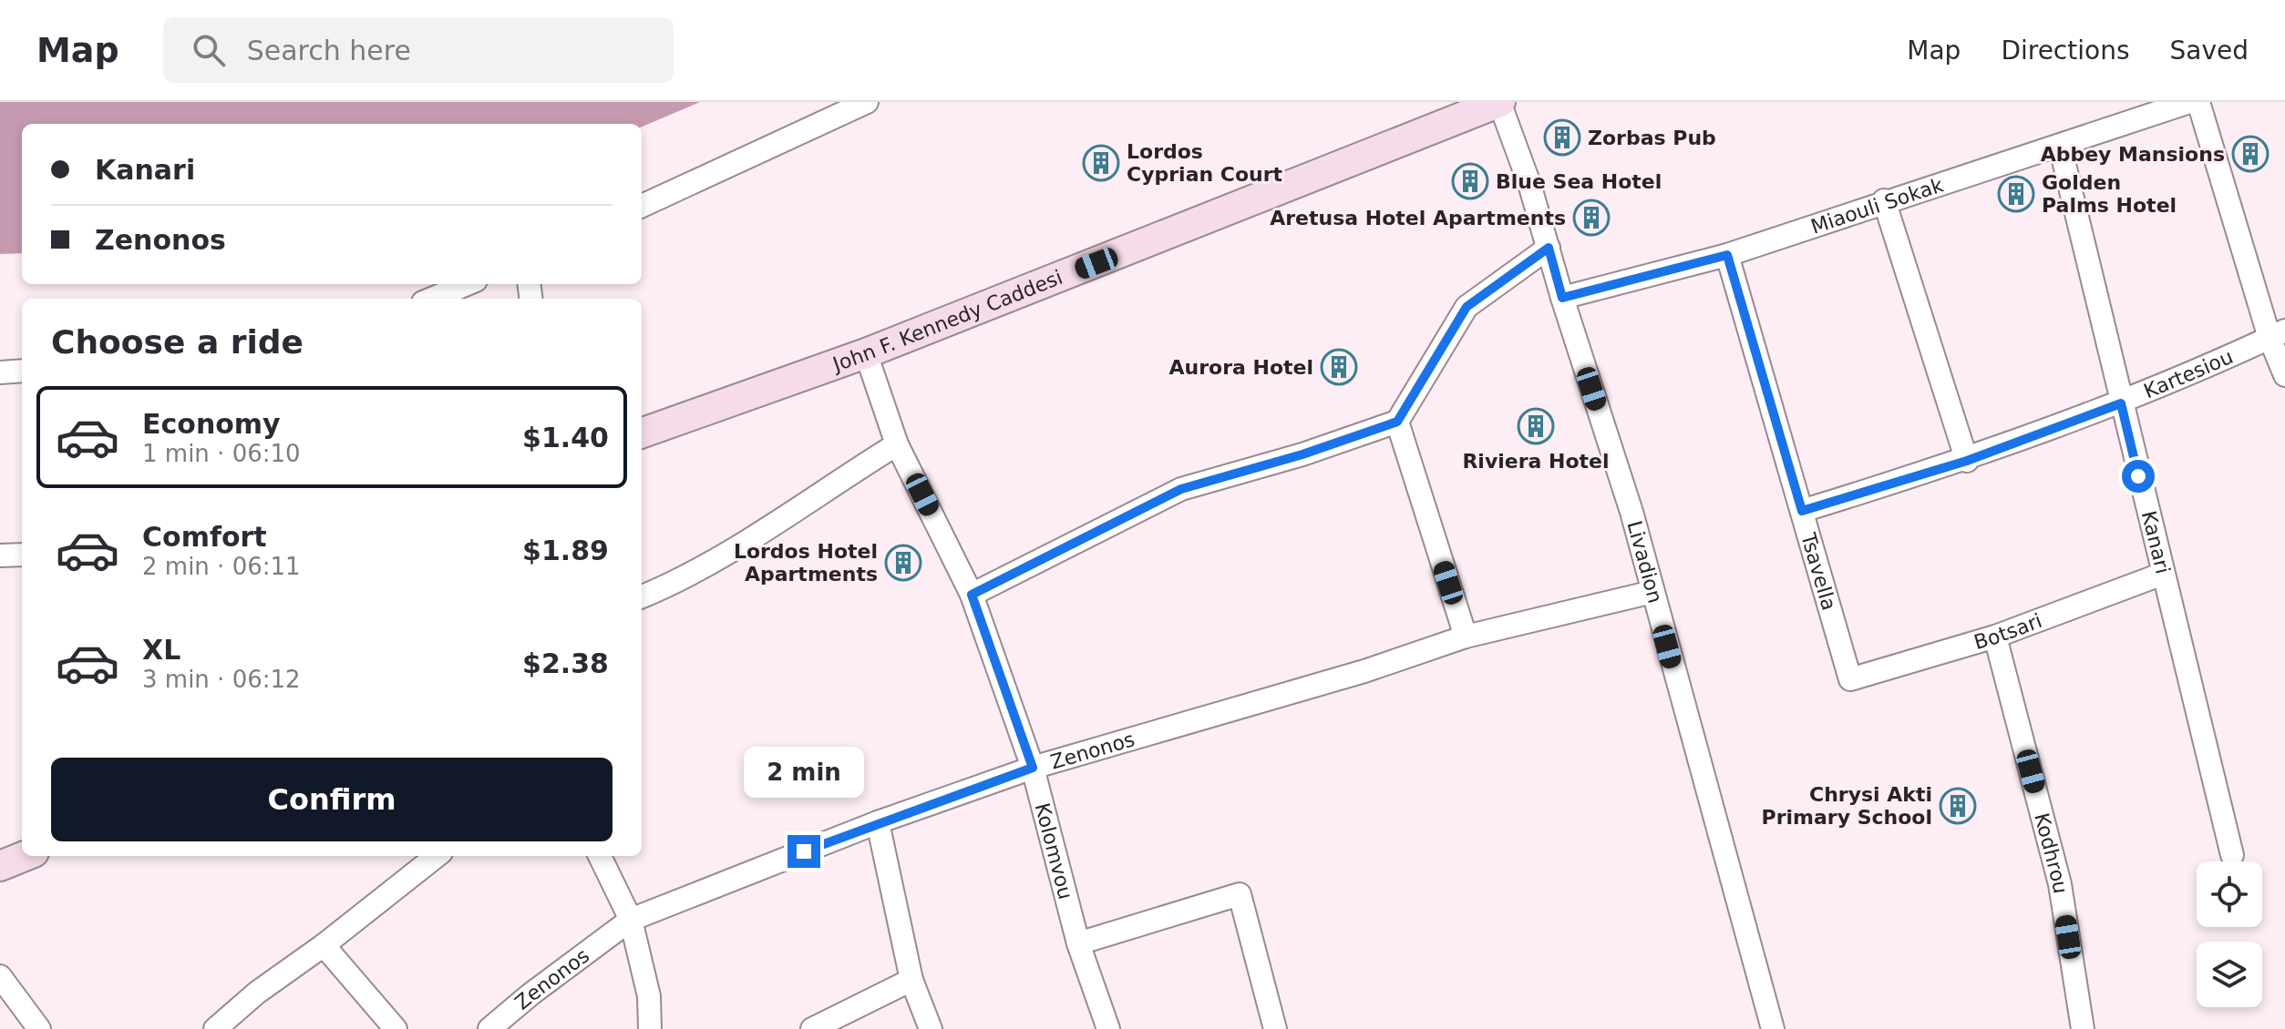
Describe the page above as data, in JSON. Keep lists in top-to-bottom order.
{
  "streets": {
    "street": [
      "Miaouli Sokak",
      "John F. Kennedy Caddesi",
      "Kartesiou",
      "Kanari",
      "Livadion",
      "Tsavella",
      "Botsari",
      "Zenonos",
      "Kolomvou",
      "Kodhrou"
    ]
  },
  "crossings": [
    ["Miaouli Sokak", "Kanari"],
    ["Miaouli Sokak", "Livadion"],
    ["Miaouli Sokak", "Tsavella"],
    ["John F. Kennedy Caddesi", "Livadion"],
    ["John F. Kennedy Caddesi", "Kolomvou"],
    ["Kartesiou", "Kanari"],
    ["Kartesiou", "Tsavella"],
    ["Kanari", "Botsari"],
    ["Livadion", "Zenonos"],
    ["Tsavella", "Botsari"],
    ["Botsari", "Kodhrou"],
    ["Zenonos", "Kolomvou"]
  ],
  "places": {
    "building": [
      "Zorbas Pub",
      "Abbey Mansions",
      "Lordos Cyprian Court",
      "Blue Sea Hotel",
      "Golden Palms Hotel",
      "Aretusa Hotel Apartments",
      "Aurora Hotel",
      "Riviera Hotel",
      "Lordos Hotel Apartments",
      "Chrysi Akti Primary School"
    ]
  },
  "page": {
    "header": "Map",
    "search": "Search here",
    "nav": ["Map", "Directions", "Saved"],
    "banner": ["Kanari", "Zenonos"],
    "heading": "Choose a ride",
    "list": [
      {
        "name": "Economy",
        "note": "1 min · 06:10",
        "value": "$1.40"
      },
      {
        "name": "Comfort",
        "note": "2 min · 06:11",
        "value": "$1.89"
      },
      {
        "name": "XL",
        "note": "3 min · 06:12",
        "value": "$2.38"
      }
    ],
    "buttons": "Confirm",
    "bubble": "2 min"
  }
}
